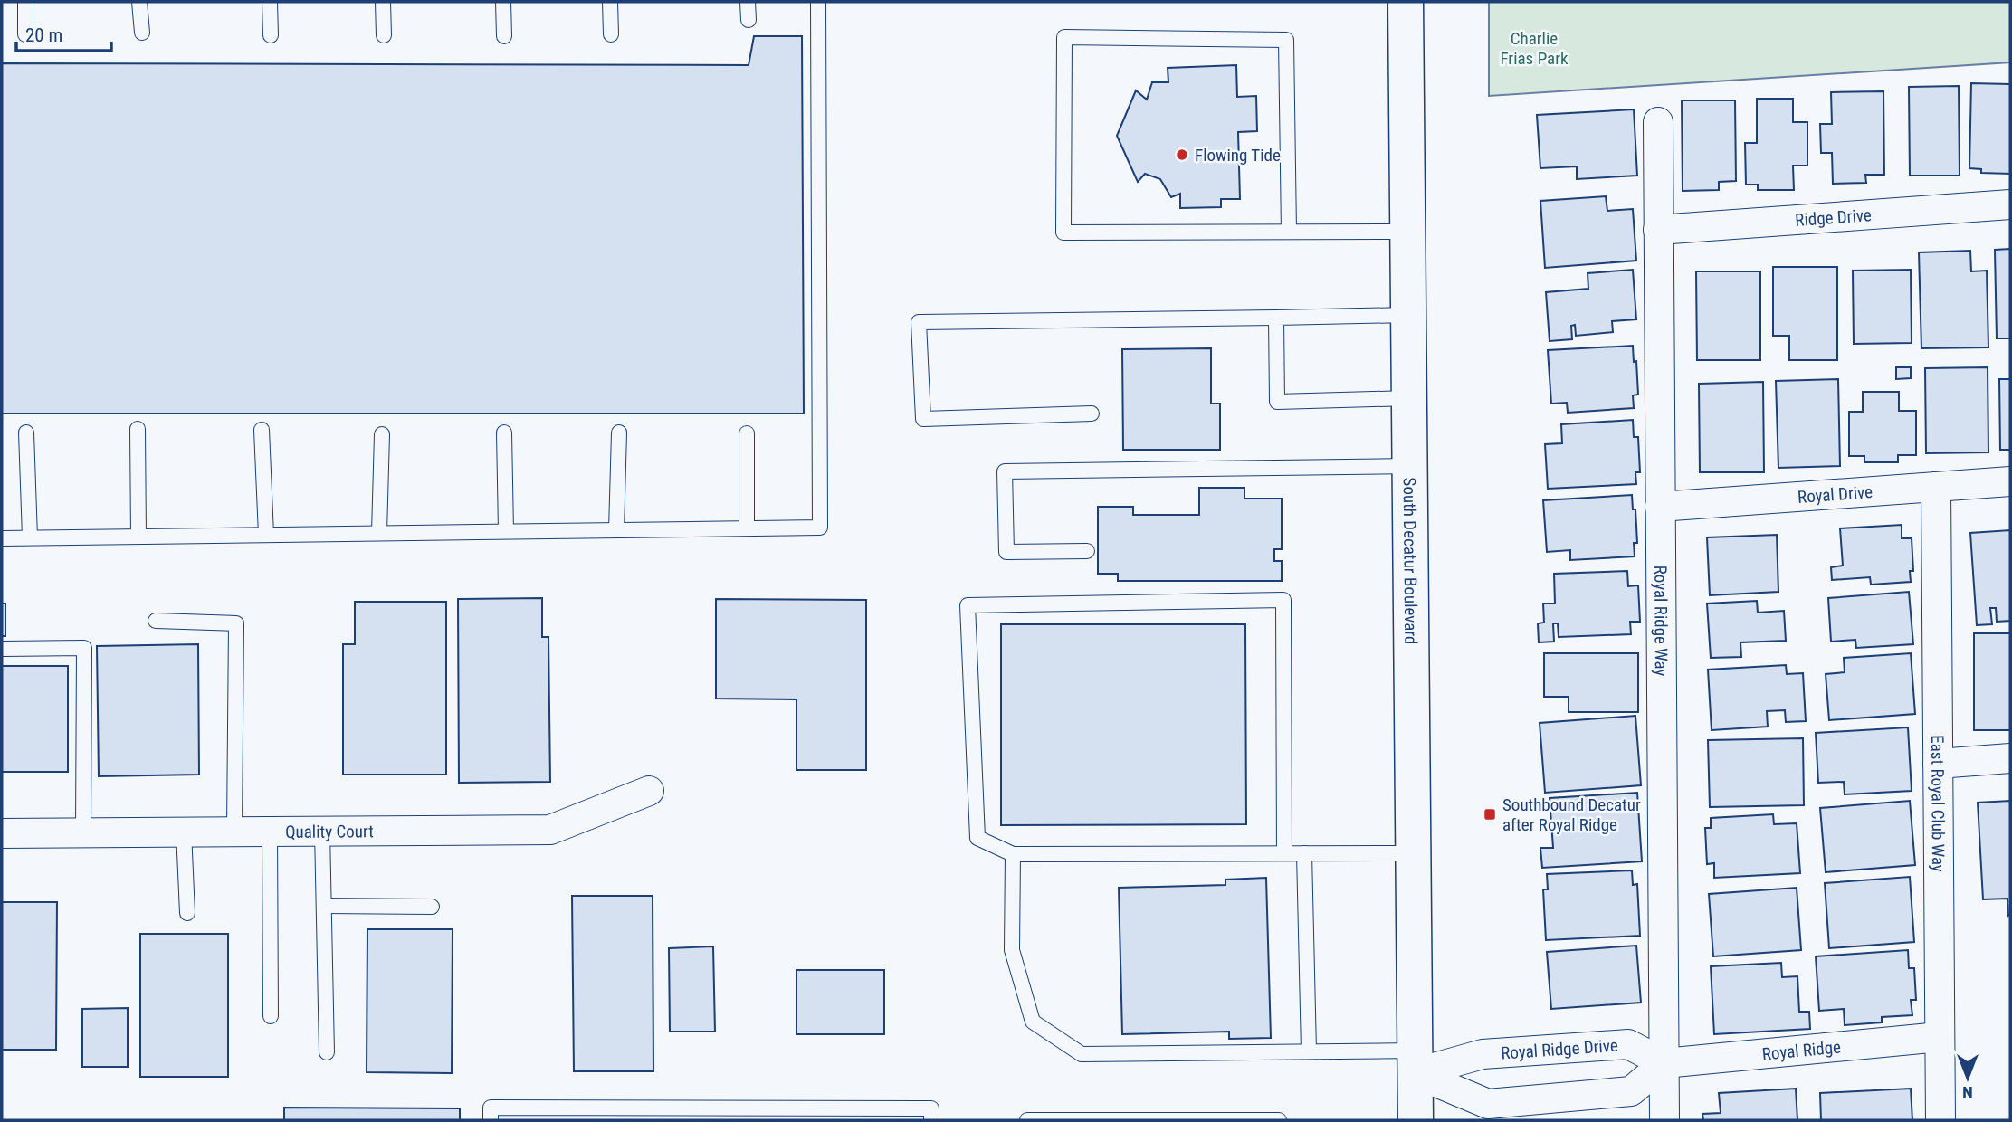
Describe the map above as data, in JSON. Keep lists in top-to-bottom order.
{
  "streets": {
    "main road": ["South Decatur Boulevard"],
    "street": [
      "Ridge Drive",
      "Royal Drive",
      "Royal Ridge Way",
      "East Royal Club Way",
      "Quality Court",
      "Royal Ridge Drive",
      "Royal Ridge"
    ]
  },
  "crossings": [
    ["Ridge Drive", "Royal Ridge Way"],
    ["Royal Drive", "Royal Ridge Way"],
    ["Royal Drive", "East Royal Club Way"],
    ["South Decatur Boulevard", "Royal Ridge Drive"],
    ["Royal Ridge Way", "Royal Ridge Drive"],
    ["Royal Ridge Way", "Royal Ridge"],
    ["East Royal Club Way", "Royal Ridge"],
    ["Royal Ridge Drive", "Royal Ridge"]
  ],
  "parks": ["Charlie Frias Park"],
  "places": {
    "other": ["Flowing Tide"],
    "transit": ["Southbound Decatur after Royal Ridge"]
  },
  "scale_bar": "20 m",
  "north": "bottom"
}
